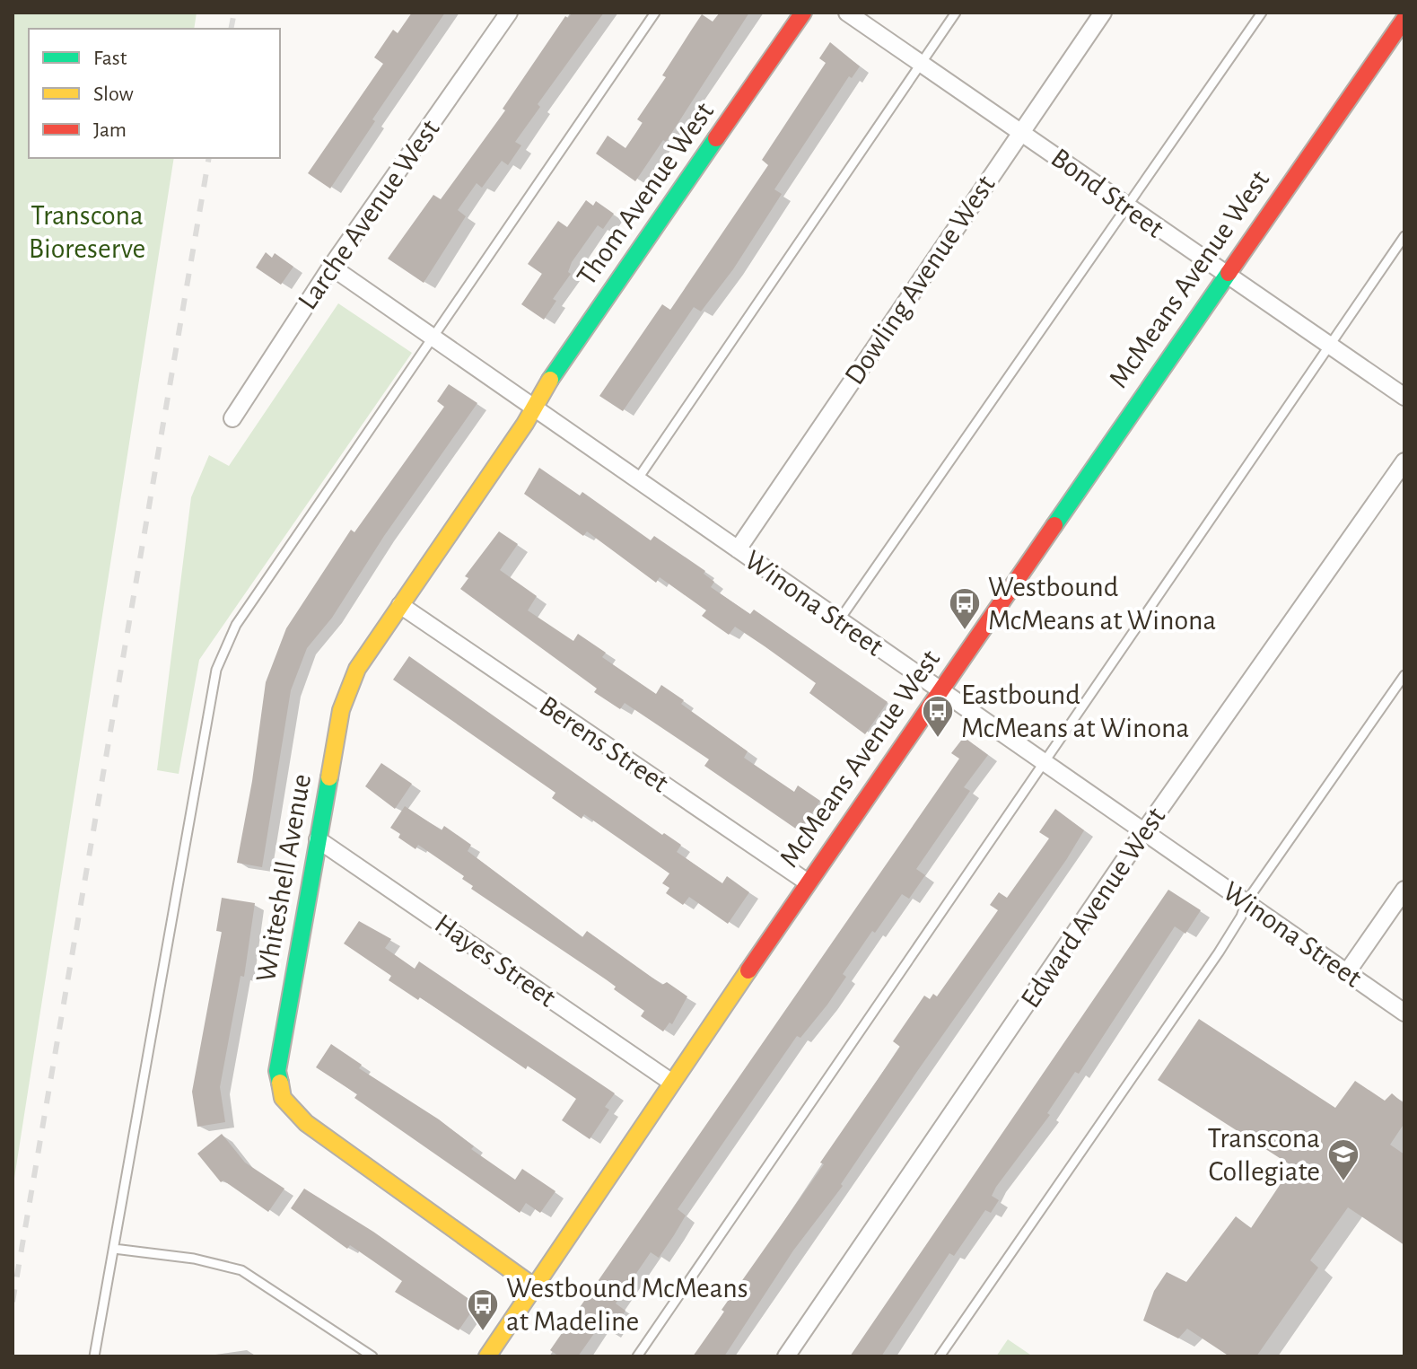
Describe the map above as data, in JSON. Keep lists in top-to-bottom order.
{
  "streets": {
    "street": [
      "Bond Street",
      "Thom Avenue West",
      "Larche Avenue West",
      "McMeans Avenue West",
      "Dowling Avenue West",
      "Winona Street",
      "Berens Street",
      "Whiteshell Avenue",
      "Edward Avenue West",
      "Hayes Street"
    ]
  },
  "crossings": [
    ["Bond Street", "McMeans Avenue West"],
    ["Bond Street", "Dowling Avenue West"],
    ["Thom Avenue West", "Winona Street"],
    ["Thom Avenue West", "Whiteshell Avenue"],
    ["Larche Avenue West", "Winona Street"],
    ["McMeans Avenue West", "Winona Street"],
    ["McMeans Avenue West", "Berens Street"],
    ["McMeans Avenue West", "Whiteshell Avenue"],
    ["McMeans Avenue West", "Hayes Street"],
    ["Dowling Avenue West", "Winona Street"],
    ["Winona Street", "Whiteshell Avenue"],
    ["Winona Street", "Edward Avenue West"],
    ["Berens Street", "Whiteshell Avenue"],
    ["Whiteshell Avenue", "Hayes Street"]
  ],
  "parks": ["Transcona Bioreserve"],
  "places": {
    "bus stop": ["Westbound McMeans at Winona", "Eastbound McMeans at Winona", "Westbound McMeans at Madeline"],
    "school or university": ["Transcona Collegiate"]
  },
  "legend": ["Fast", "Slow", "Jam"]
}
